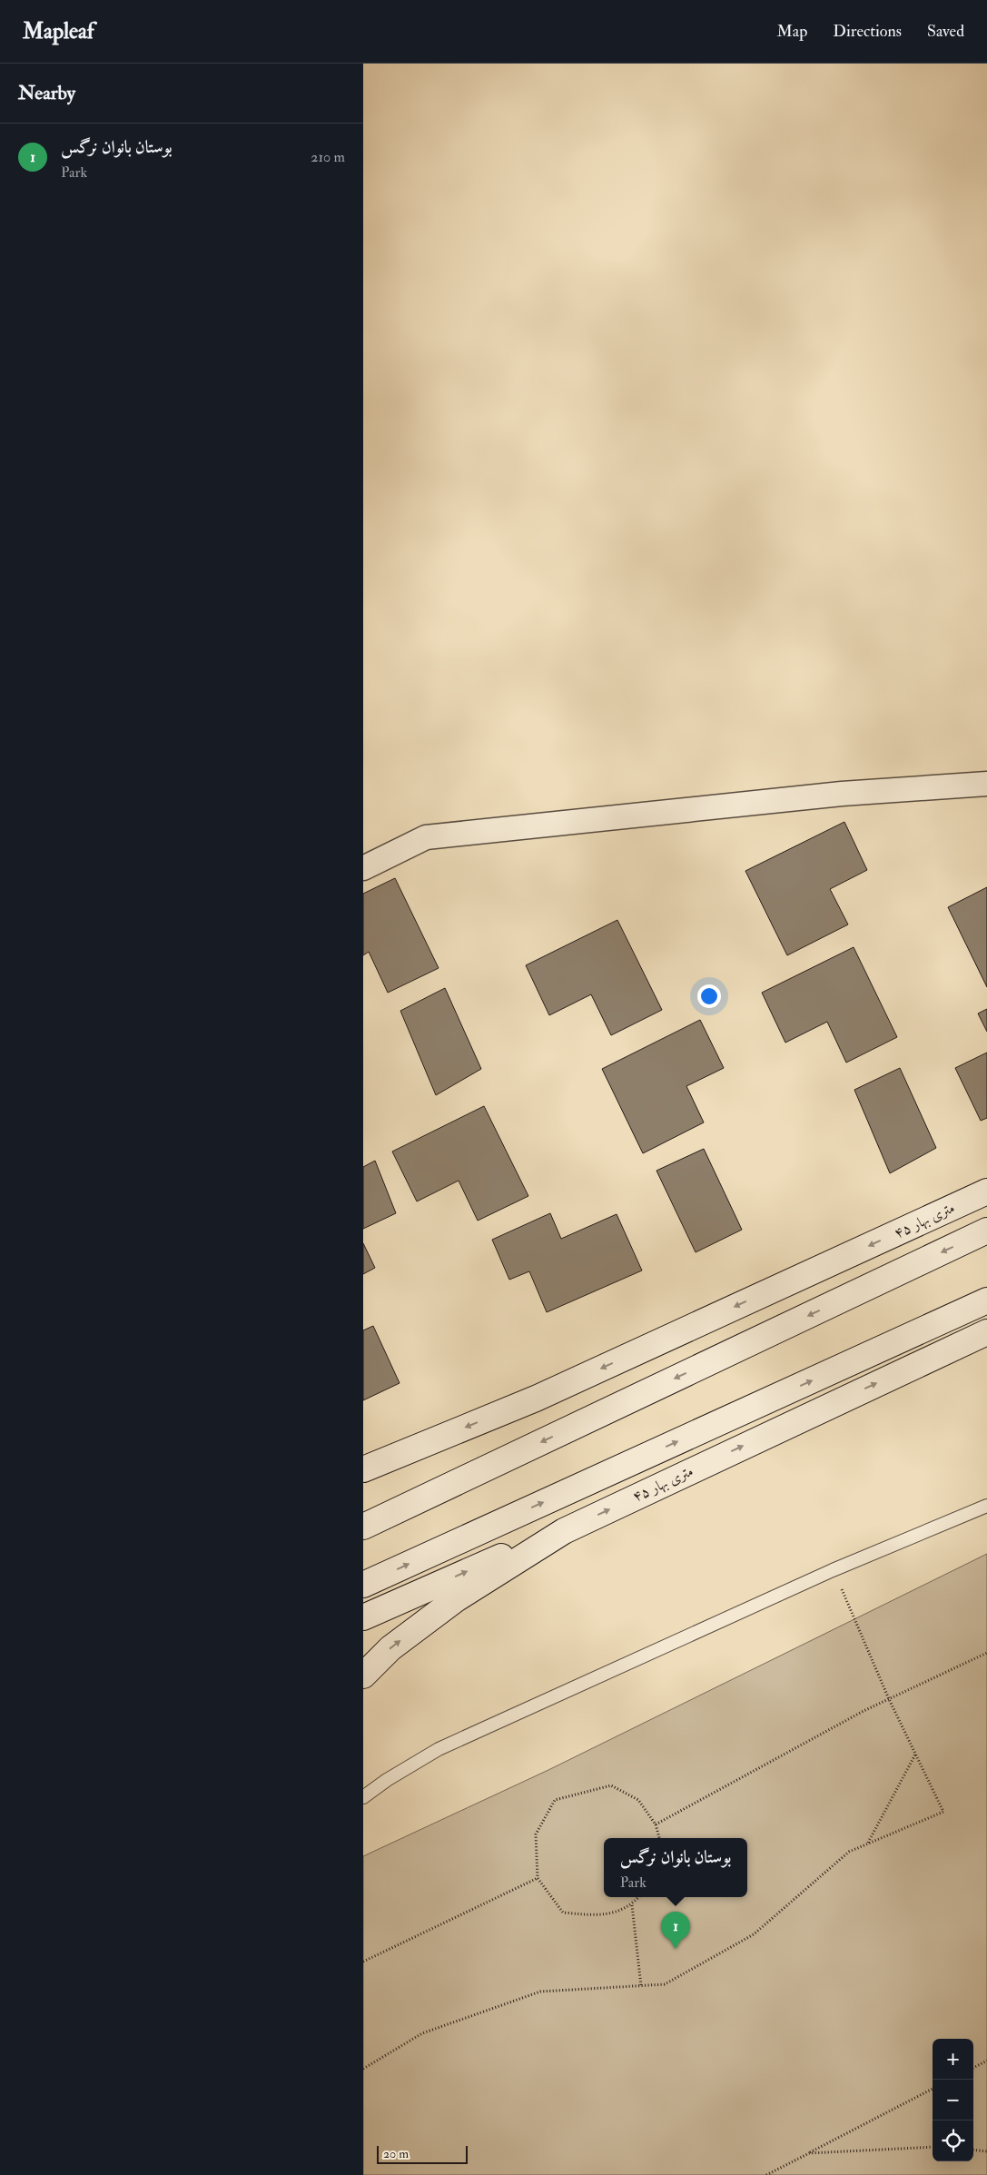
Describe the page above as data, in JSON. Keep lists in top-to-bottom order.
{
  "streets": {
    "main road": ["۴۵ متری بهار"]
  },
  "scale_bar": "20 m",
  "page": {
    "header": "Mapleaf",
    "nav": ["Map", "Directions", "Saved"],
    "heading": "Nearby",
    "list": [
      {
        "mark": "1",
        "name": "بوستان بانوان نرگس",
        "note": "Park",
        "value": "210 m"
      }
    ],
    "popup": ["بوستان بانوان نرگس", "Park"],
    "pins": "1",
    "map_buttons": ["+", "−"],
    "scale": "20 m"
  }
}
